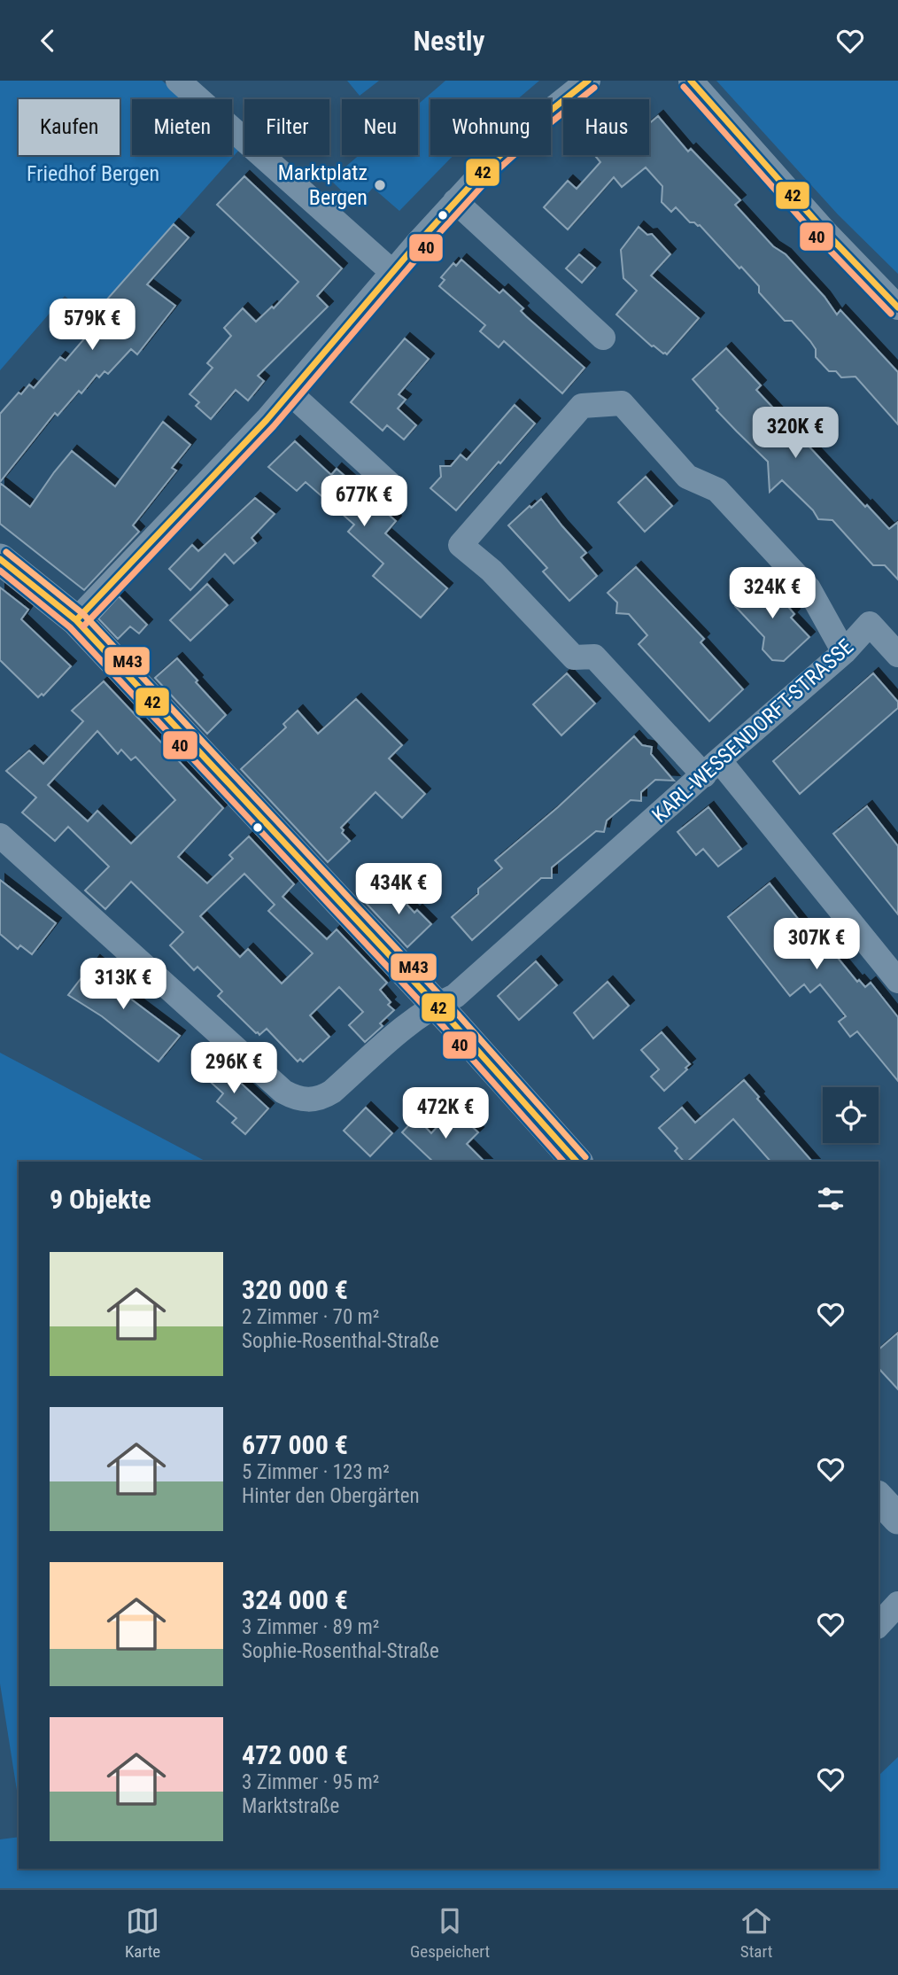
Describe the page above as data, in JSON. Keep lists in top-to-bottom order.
{
  "streets": {
    "street": ["KARL-WESSENDORFT-STRASSE"]
  },
  "parks": ["Friedhof Bergen"],
  "places": ["Marktplatz Bergen"],
  "lines": ["transit line 42", "transit line 40", "transit line M43"],
  "page": {
    "header": "Nestly",
    "chip": [
      "Kaufen",
      "Mieten",
      "Filter",
      "Neu",
      "Wohnung",
      "Haus"
    ],
    "price": [
      "579K €",
      "320K €",
      "677K €",
      "324K €",
      "434K €",
      "307K €",
      "313K €",
      "296K €",
      "472K €"
    ],
    "heading": "9 Objekte",
    "list": [
      {
        "name": "320 000 €",
        "note": "2 Zimmer · 70 m² · Sophie-Rosenthal-Straße"
      },
      {
        "name": "677 000 €",
        "note": "5 Zimmer · 123 m² · Hinter den Obergärten"
      },
      {
        "name": "324 000 €",
        "note": "3 Zimmer · 89 m² · Sophie-Rosenthal-Straße"
      },
      {
        "name": "472 000 €",
        "note": "3 Zimmer · 95 m² · Marktstraße"
      }
    ],
    "tabs": ["Karte", "Gespeichert", "Start"]
  }
}
